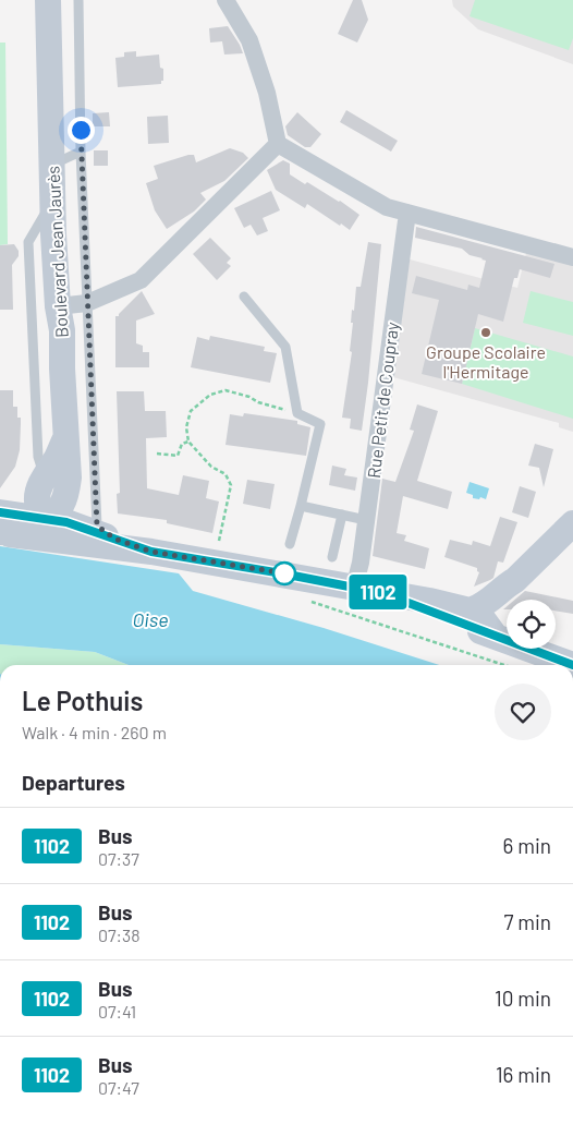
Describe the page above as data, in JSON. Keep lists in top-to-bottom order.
{
  "streets": {
    "main road": ["Boulevard Jean Jaurès"],
    "street": ["Rue Petit de Coupray"]
  },
  "water": ["Oise"],
  "places": ["Groupe Scolaire l'Hermitage"],
  "lines": ["bus line 1102"],
  "page": {
    "on_map": "1102",
    "heading": [
      ["Le Pothuis", "Walk · 4 min · 260 m"],
      "Departures"
    ],
    "list": [
      {
        "mark": "1102",
        "name": "Bus",
        "note": "07:37",
        "value": "6 min"
      },
      {
        "mark": "1102",
        "name": "Bus",
        "note": "07:38",
        "value": "7 min"
      },
      {
        "mark": "1102",
        "name": "Bus",
        "note": "07:41",
        "value": "10 min"
      },
      {
        "mark": "1102",
        "name": "Bus",
        "note": "07:47",
        "value": "16 min"
      }
    ]
  }
}
